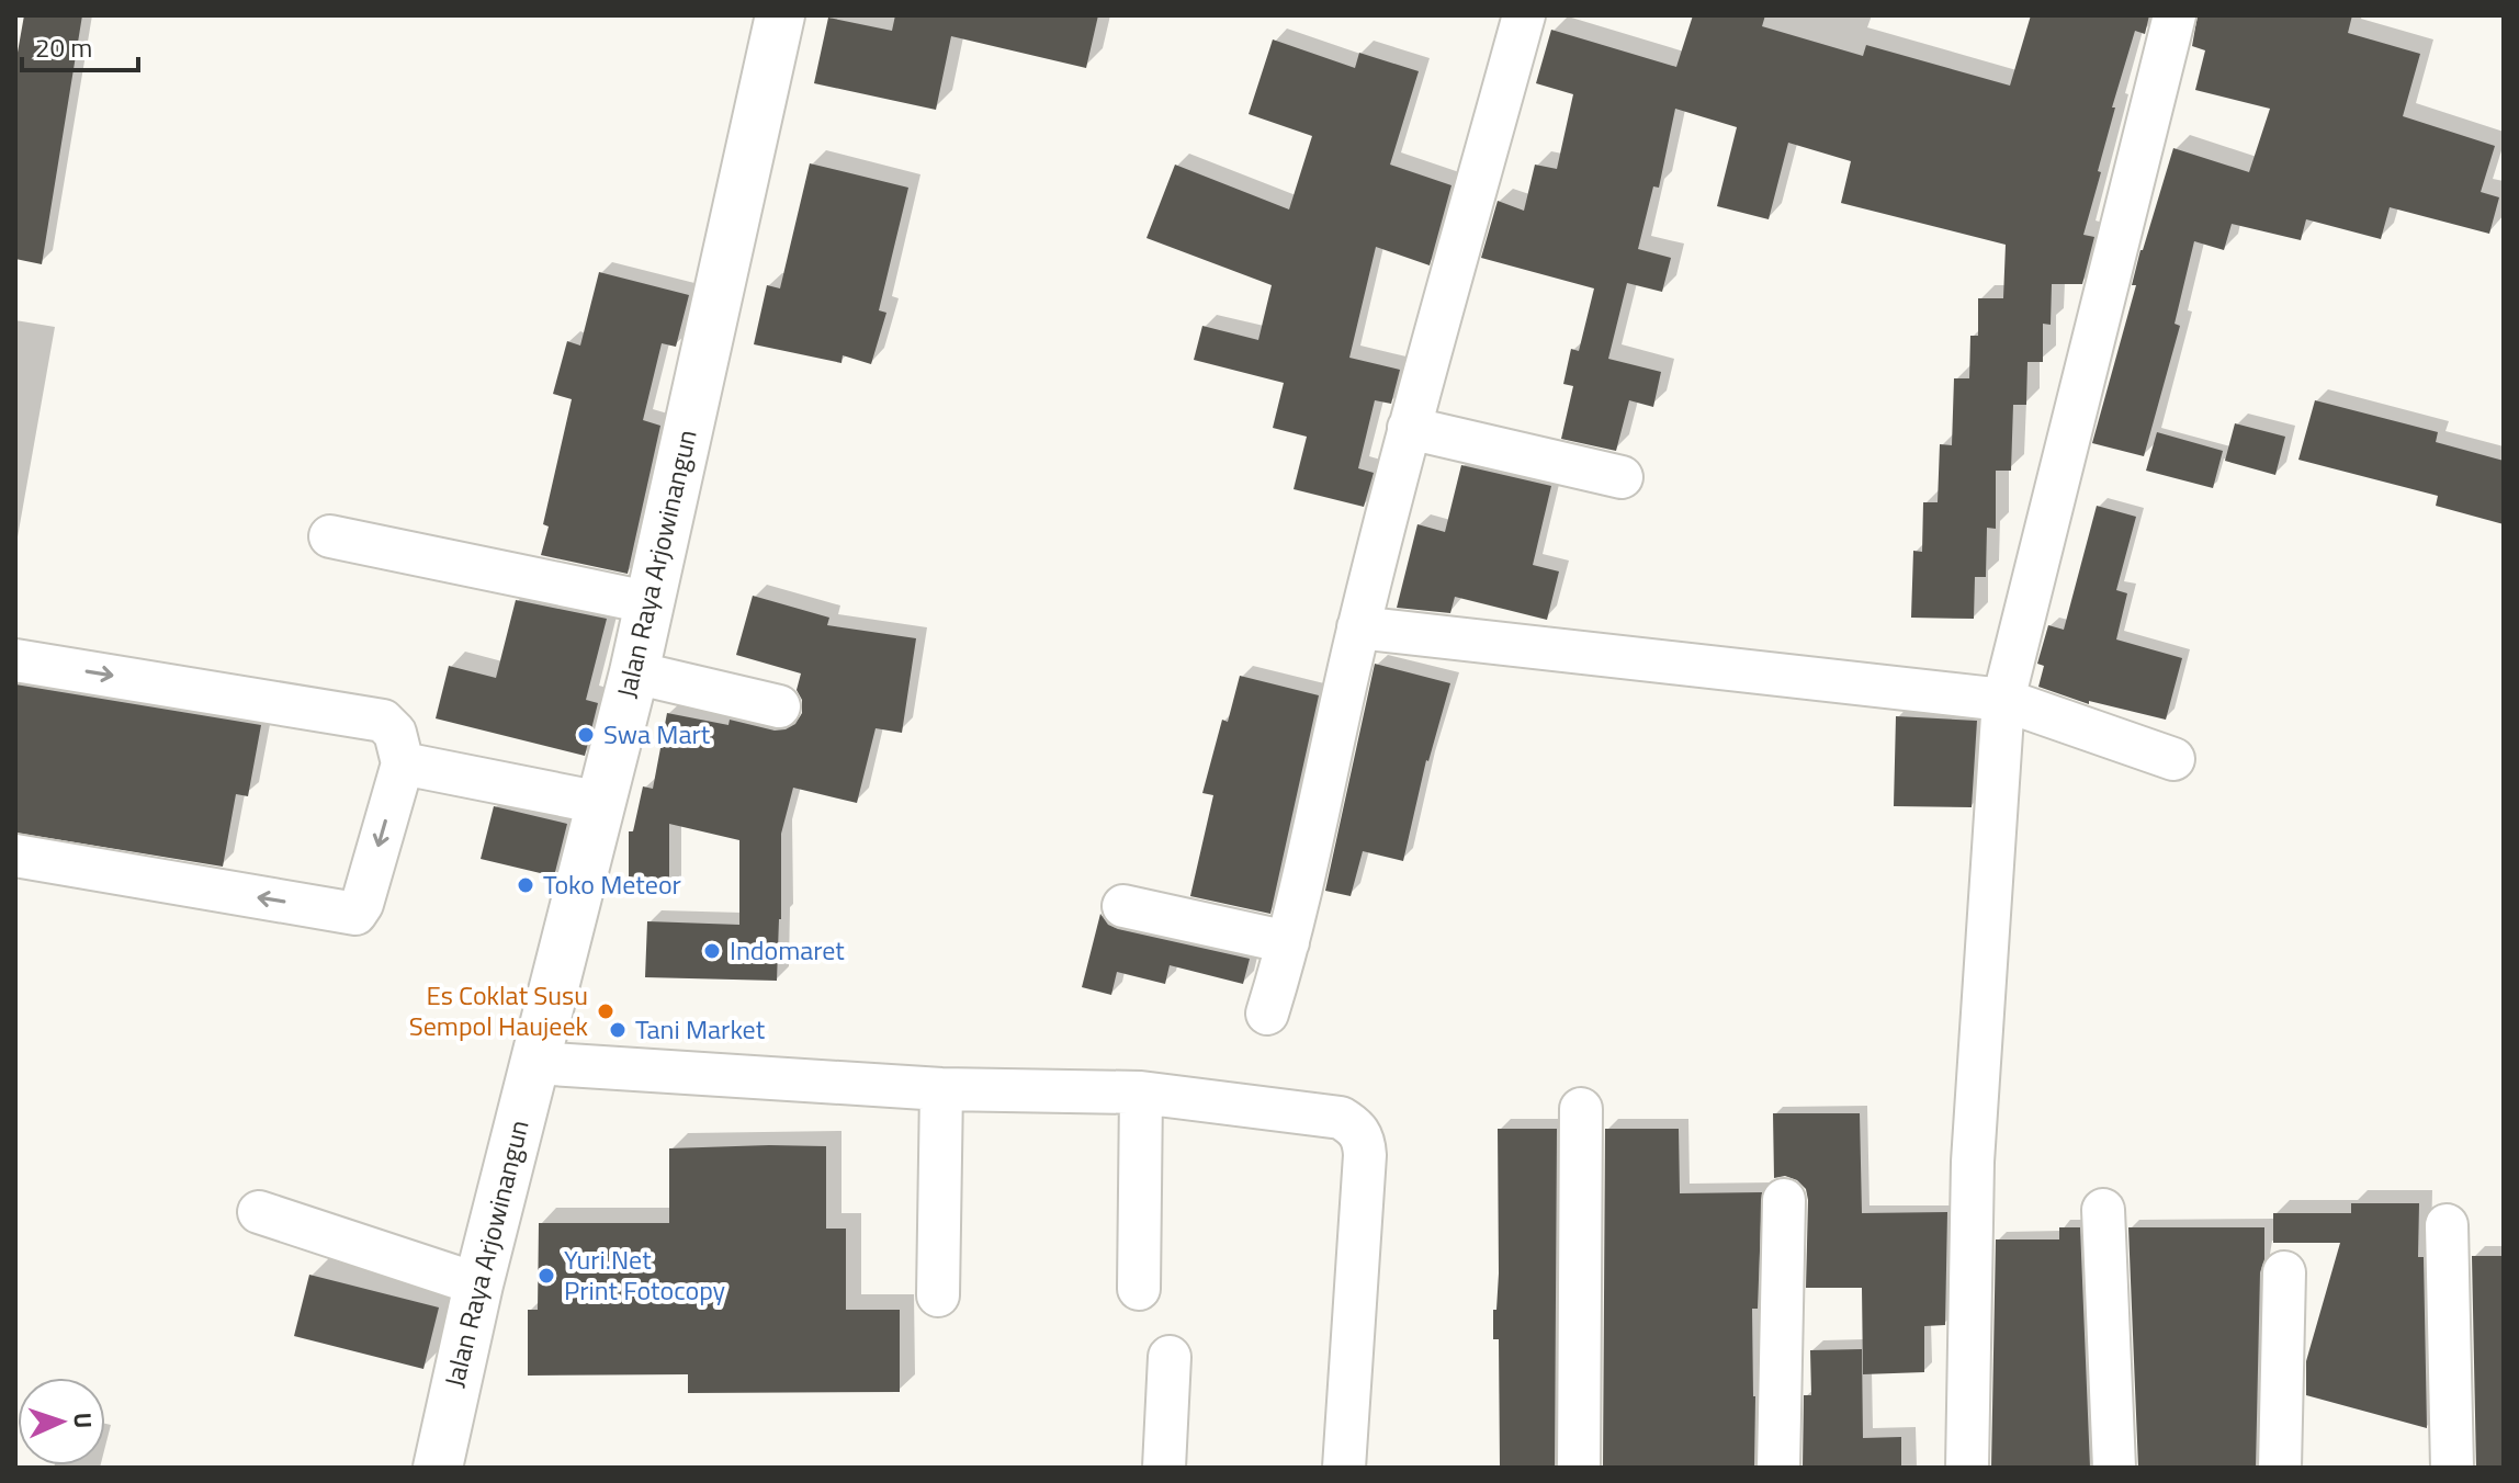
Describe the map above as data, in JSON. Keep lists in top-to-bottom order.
{
  "streets": {
    "main road": ["Jalan Raya Arjowinangun"]
  },
  "places": [
    "Swa Mart",
    "Toko Meteor",
    "Indomaret",
    "Es Coklat Susu Sempol Haujeek",
    "Tani Market",
    "Yuri.Net Print Fotocopy"
  ],
  "scale_bar": "20 m",
  "north": "right"
}
